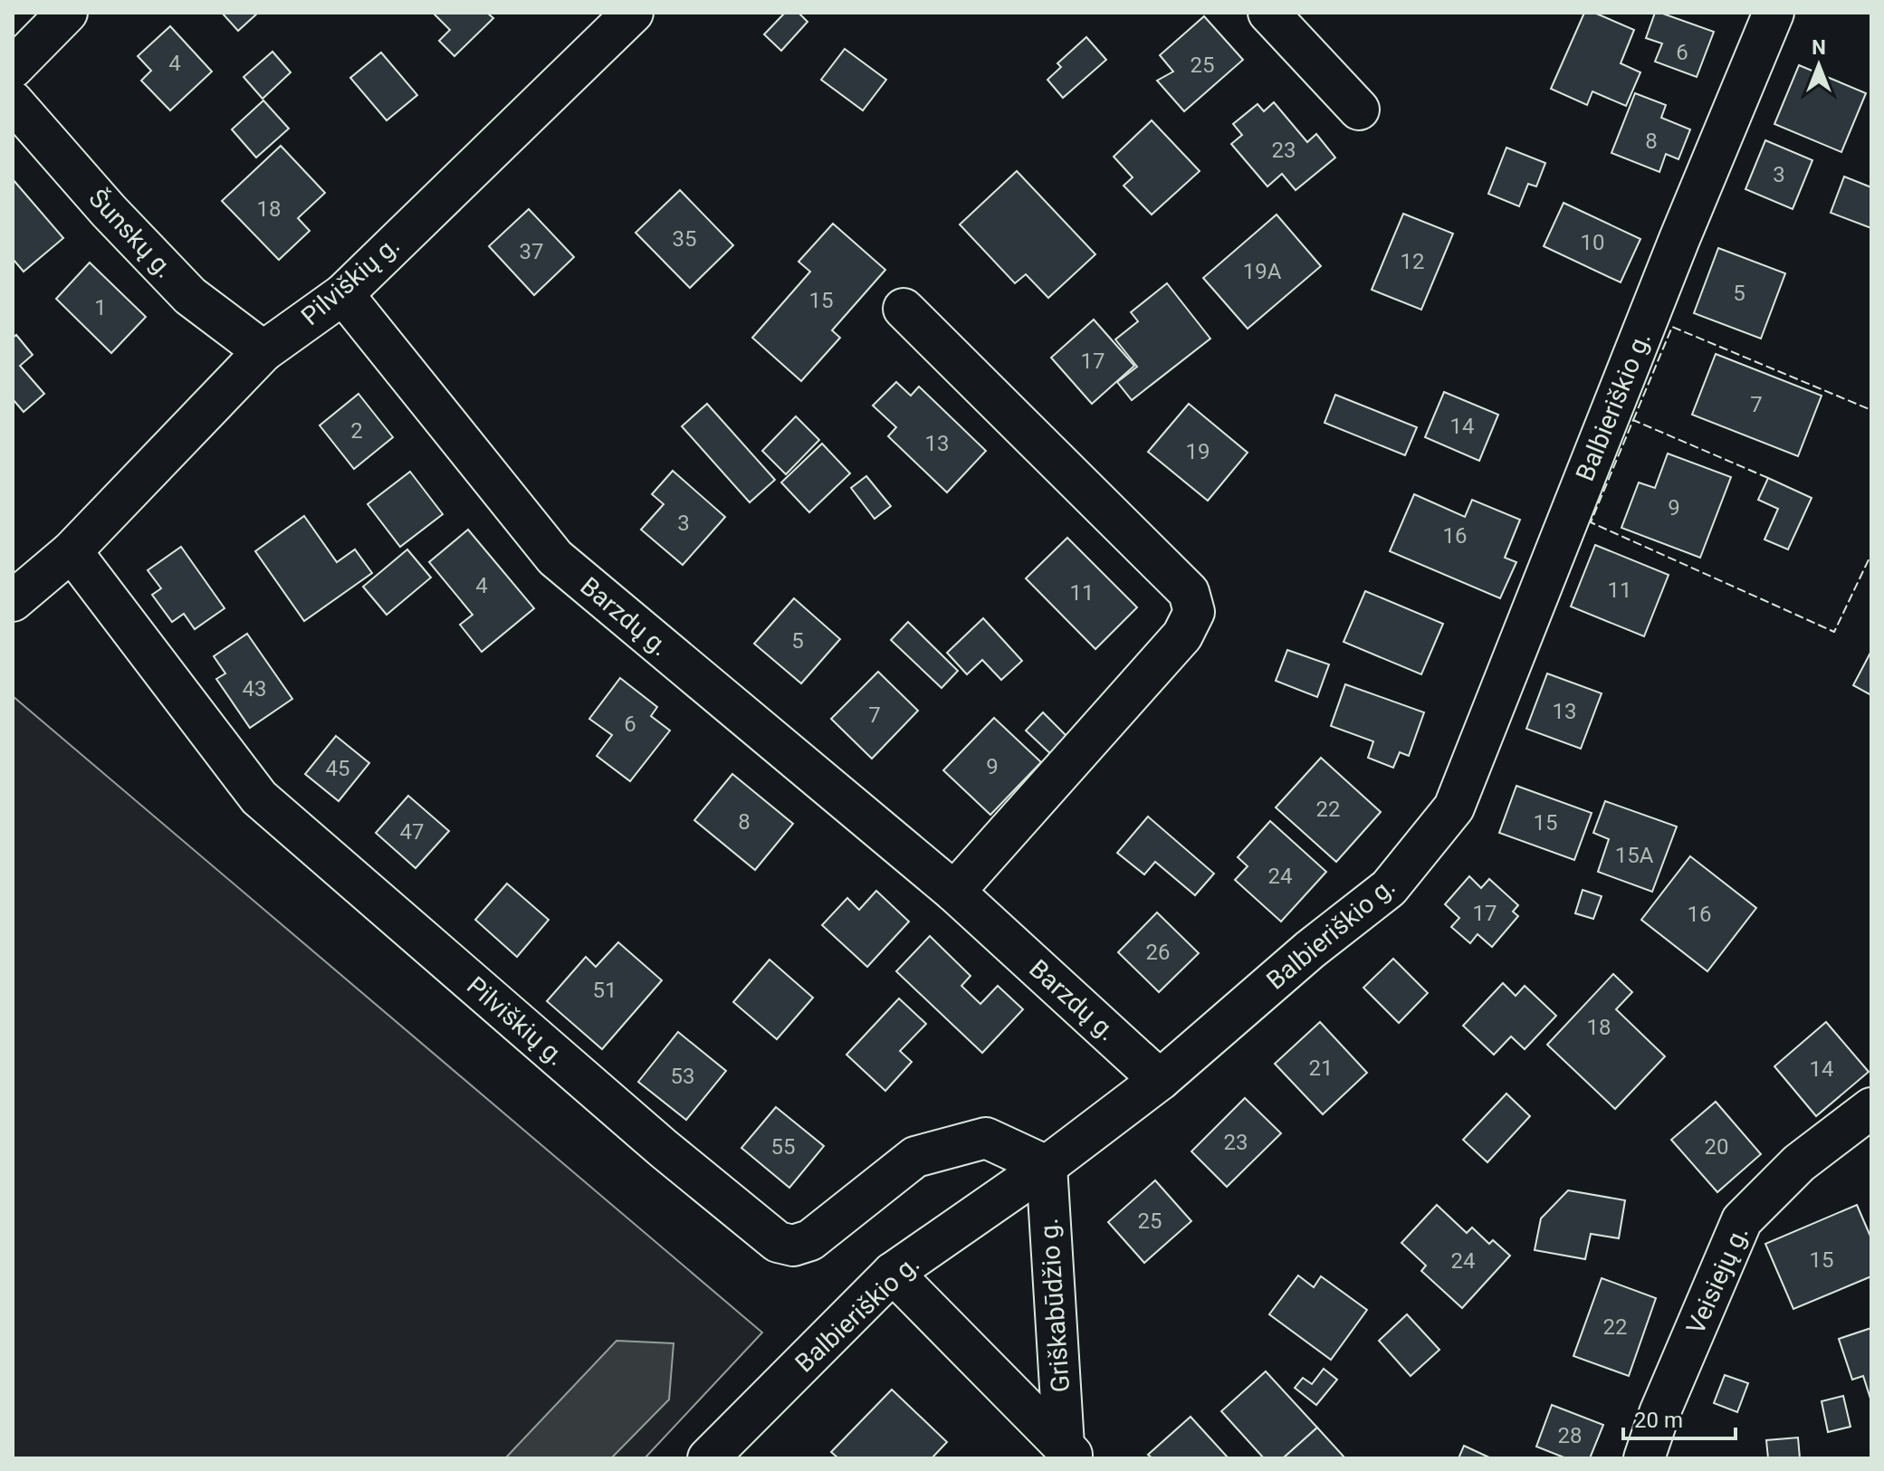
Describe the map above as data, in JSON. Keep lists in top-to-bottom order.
{
  "streets": {
    "street": [
      "Šunskų g.",
      "Pilviškių g.",
      "Balbieriškio g.",
      "Barzdų g.",
      "Veisiejų g.",
      "Griškabūdžio g."
    ]
  },
  "crossings": [
    ["Šunskų g.", "Pilviškių g."],
    ["Pilviškių g.", "Balbieriškio g."],
    ["Pilviškių g.", "Barzdų g."],
    ["Pilviškių g.", "Griškabūdžio g."],
    ["Balbieriškio g.", "Barzdų g."],
    ["Balbieriškio g.", "Griškabūdžio g."]
  ],
  "house_numbers": [
    "6",
    "4",
    "25",
    "8",
    "23",
    "3",
    "18",
    "35",
    "10",
    "37",
    "12",
    "19A",
    "5",
    "15",
    "1",
    "17",
    "7",
    "14",
    "2",
    "13",
    "19",
    "9",
    "3",
    "16",
    "4",
    "11",
    "11",
    "5",
    "43",
    "13",
    "7",
    "6",
    "9",
    "45",
    "22",
    "8",
    "15",
    "47",
    "15A",
    "24",
    "17",
    "16",
    "26",
    "51",
    "18",
    "21",
    "14",
    "53",
    "23",
    "55",
    "20",
    "25",
    "15",
    "24",
    "22",
    "28"
  ],
  "scale_bar": "20 m",
  "north": "top"
}
